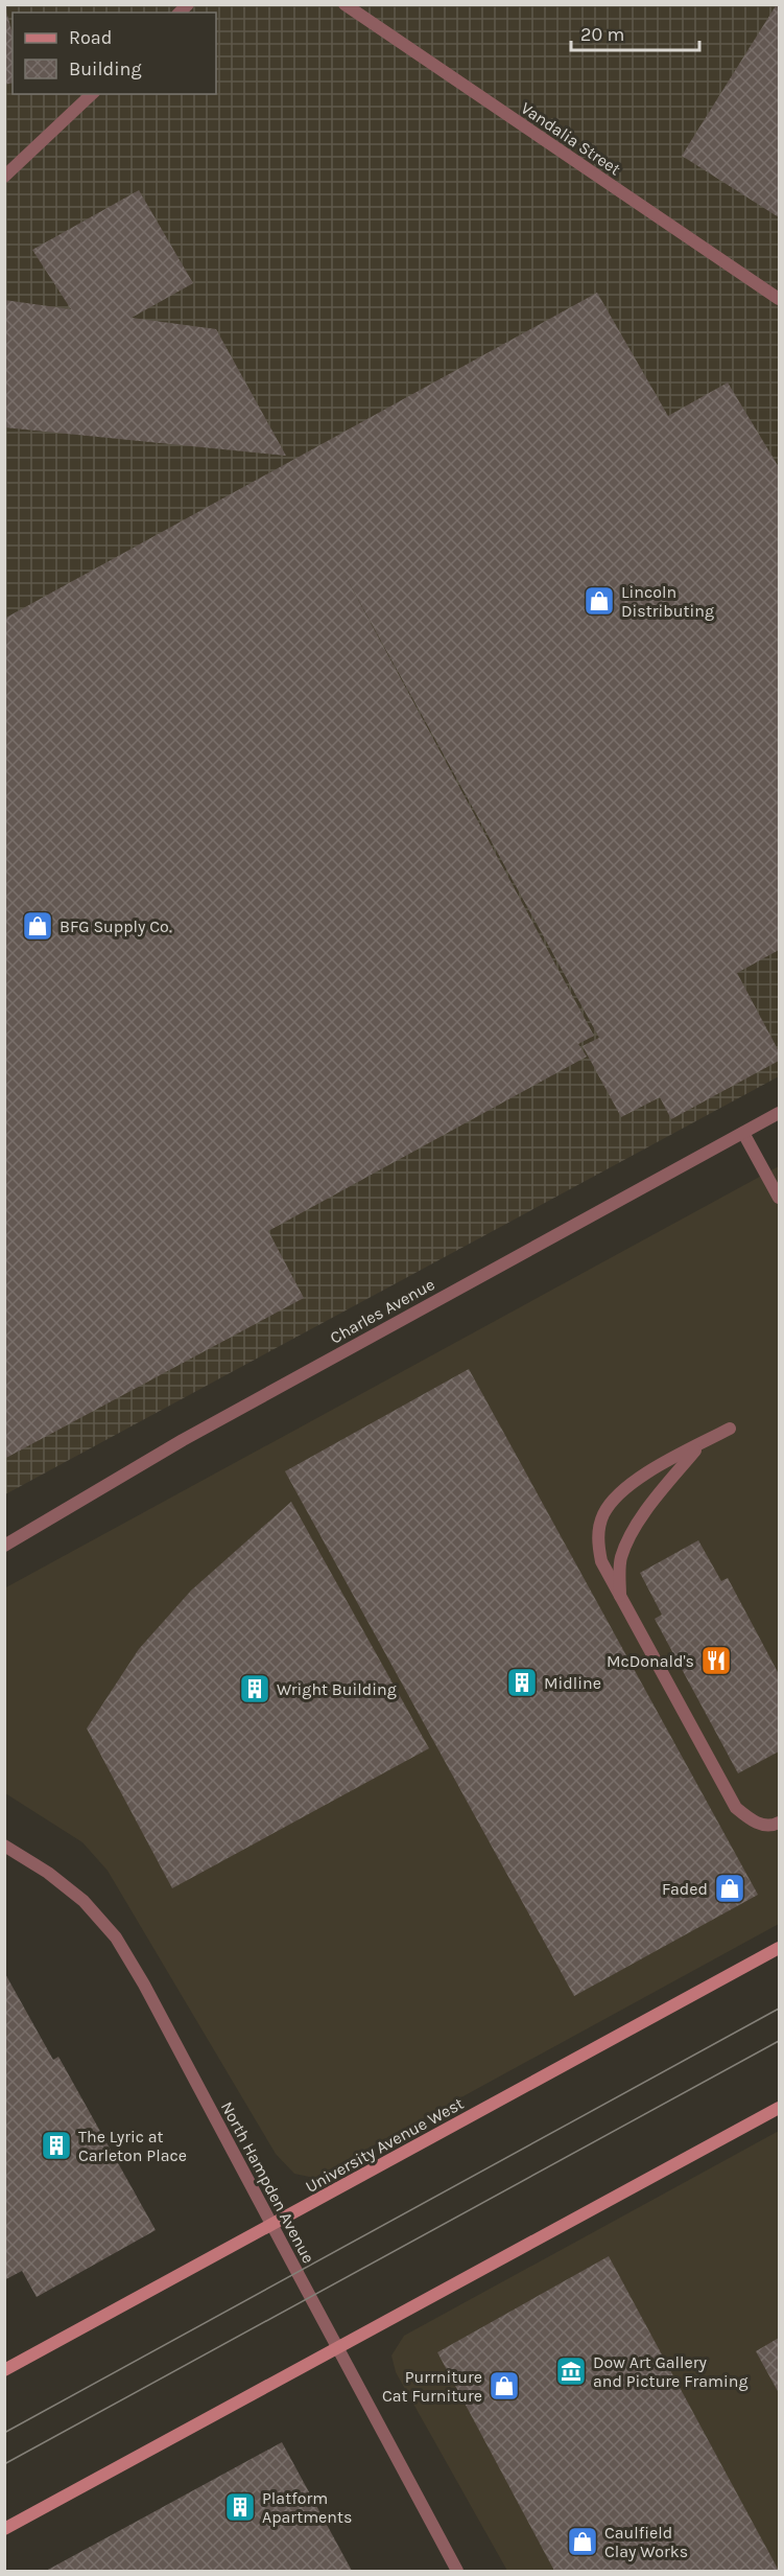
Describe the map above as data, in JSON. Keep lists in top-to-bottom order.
{
  "streets": {
    "main road": ["University Avenue West"],
    "street": ["Vandalia Street", "Charles Avenue", "North Hampden Avenue"]
  },
  "crossings": [
    ["University Avenue West", "North Hampden Avenue"]
  ],
  "places": {
    "shop": [
      "Lincoln Distributing",
      "BFG Supply Co.",
      "Faded",
      "Purrniture Cat Furniture",
      "Caulfield Clay Works"
    ],
    "restaurant": ["McDonald's"],
    "building": [
      "Midline",
      "Wright Building",
      "The Lyric at Carleton Place",
      "Platform Apartments"
    ],
    "museum": ["Dow Art Gallery and Picture Framing"]
  },
  "legend": ["Road", "Building"],
  "scale_bar": "20 m"
}
